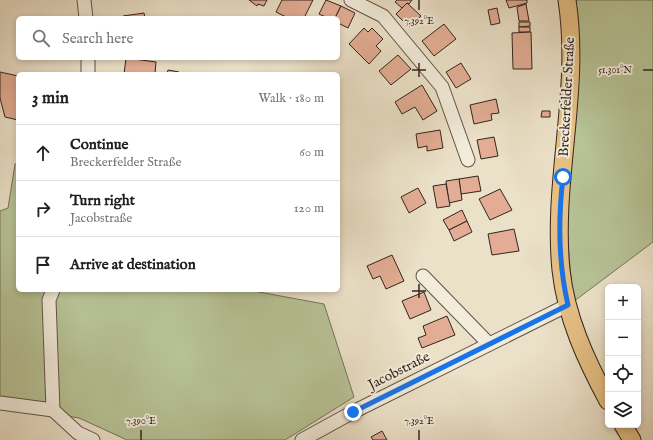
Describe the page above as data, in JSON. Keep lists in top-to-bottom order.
{
  "streets": {
    "main road": ["Breckerfelder Straße"],
    "street": ["Jacobstraße"]
  },
  "crossings": [
    ["Breckerfelder Straße", "Jacobstraße"]
  ],
  "page": {
    "search": "Search here",
    "heading": ["3 min", "Walk · 180 m"],
    "list": [
      ["Continue", "Breckerfelder Straße", "60 m"],
      ["Turn right", "Jacobstraße", "120 m"],
      "Arrive at destination"
    ],
    "map_buttons": ["+", "−"]
  },
  "coordinates": ["7.392°E", "51.301°N", "7.390°E"]
}
